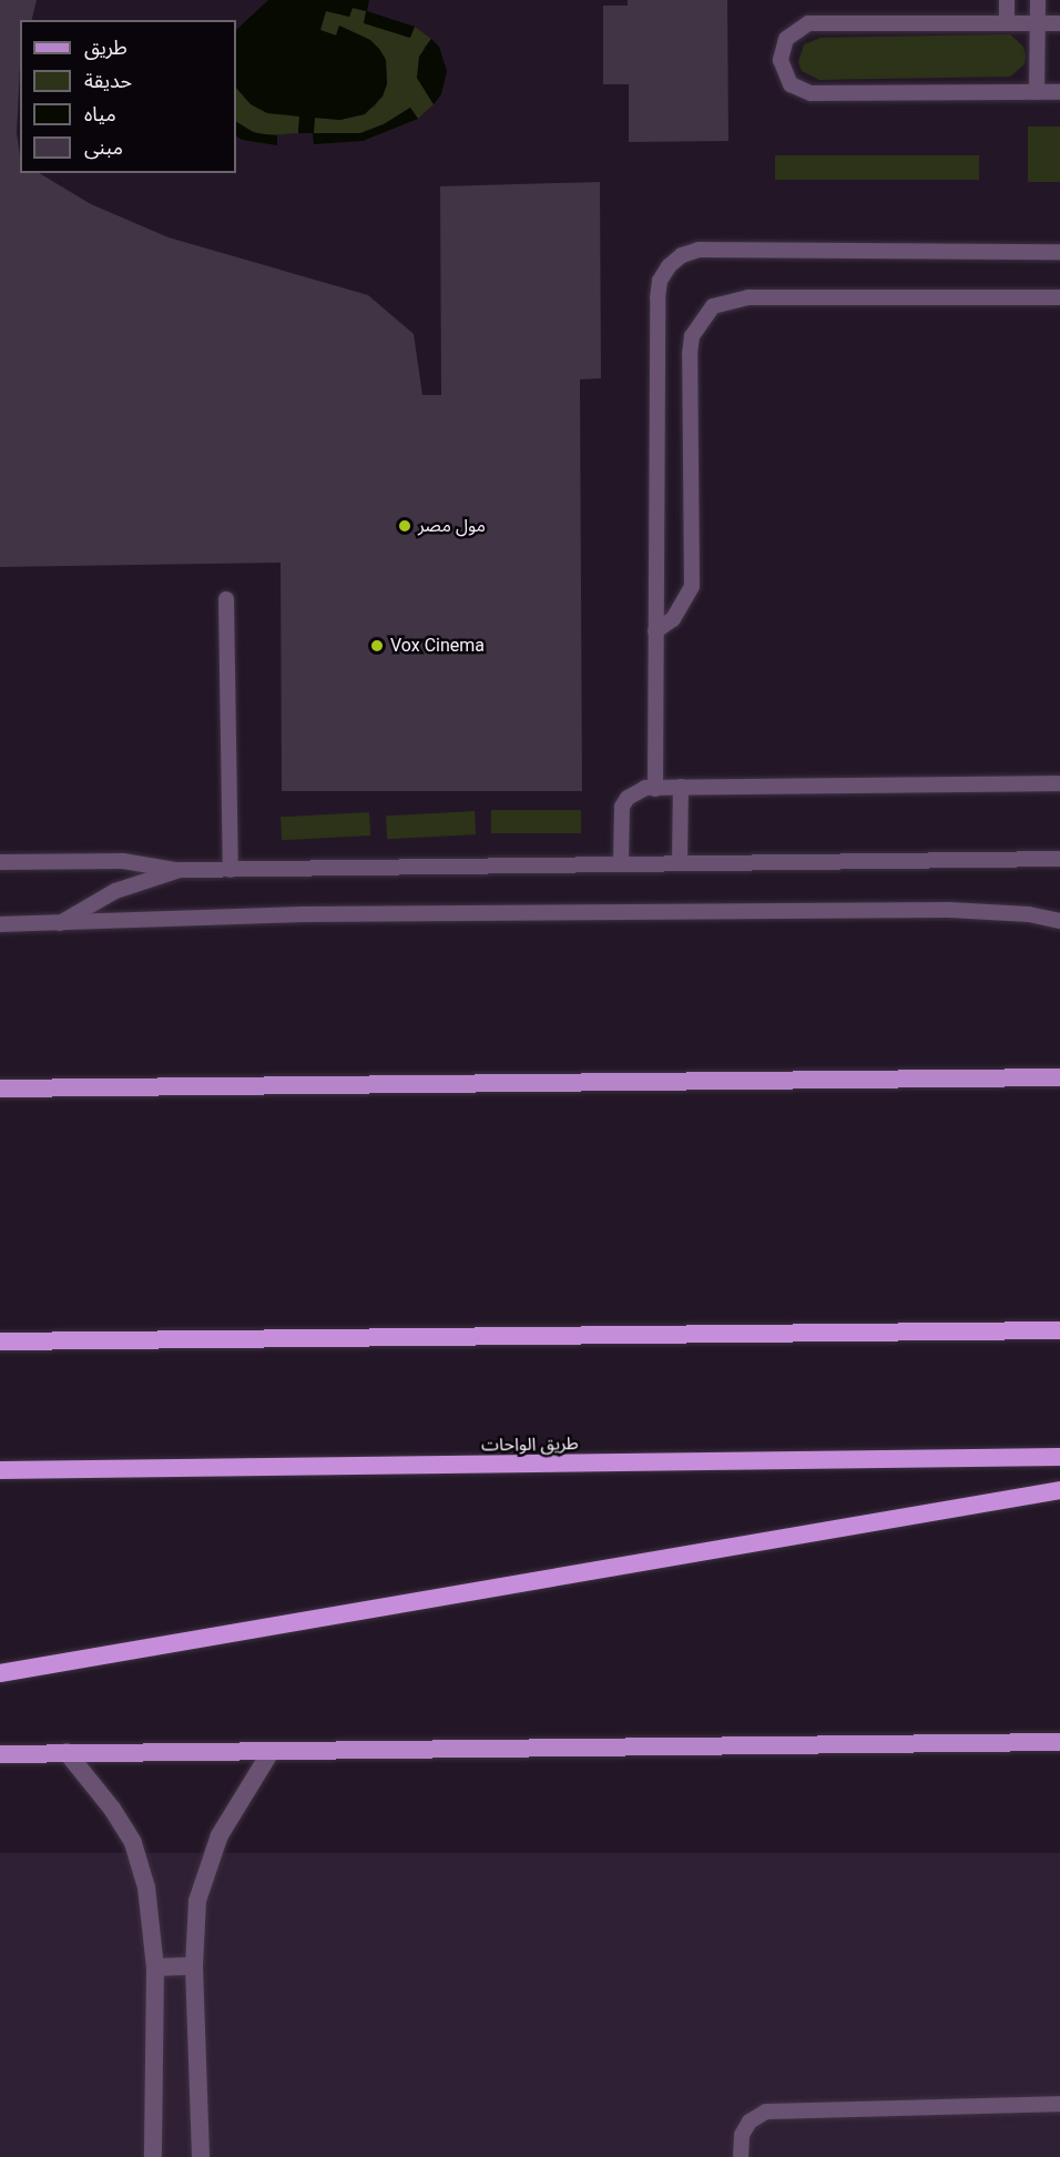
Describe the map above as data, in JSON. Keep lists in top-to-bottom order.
{
  "streets": {
    "highway": ["طريق الواحات"]
  },
  "places": ["مول مصر", "Vox Cinema"],
  "legend": [
    "طريق",
    "حديقة",
    "مياه",
    "مبنى"
  ]
}
